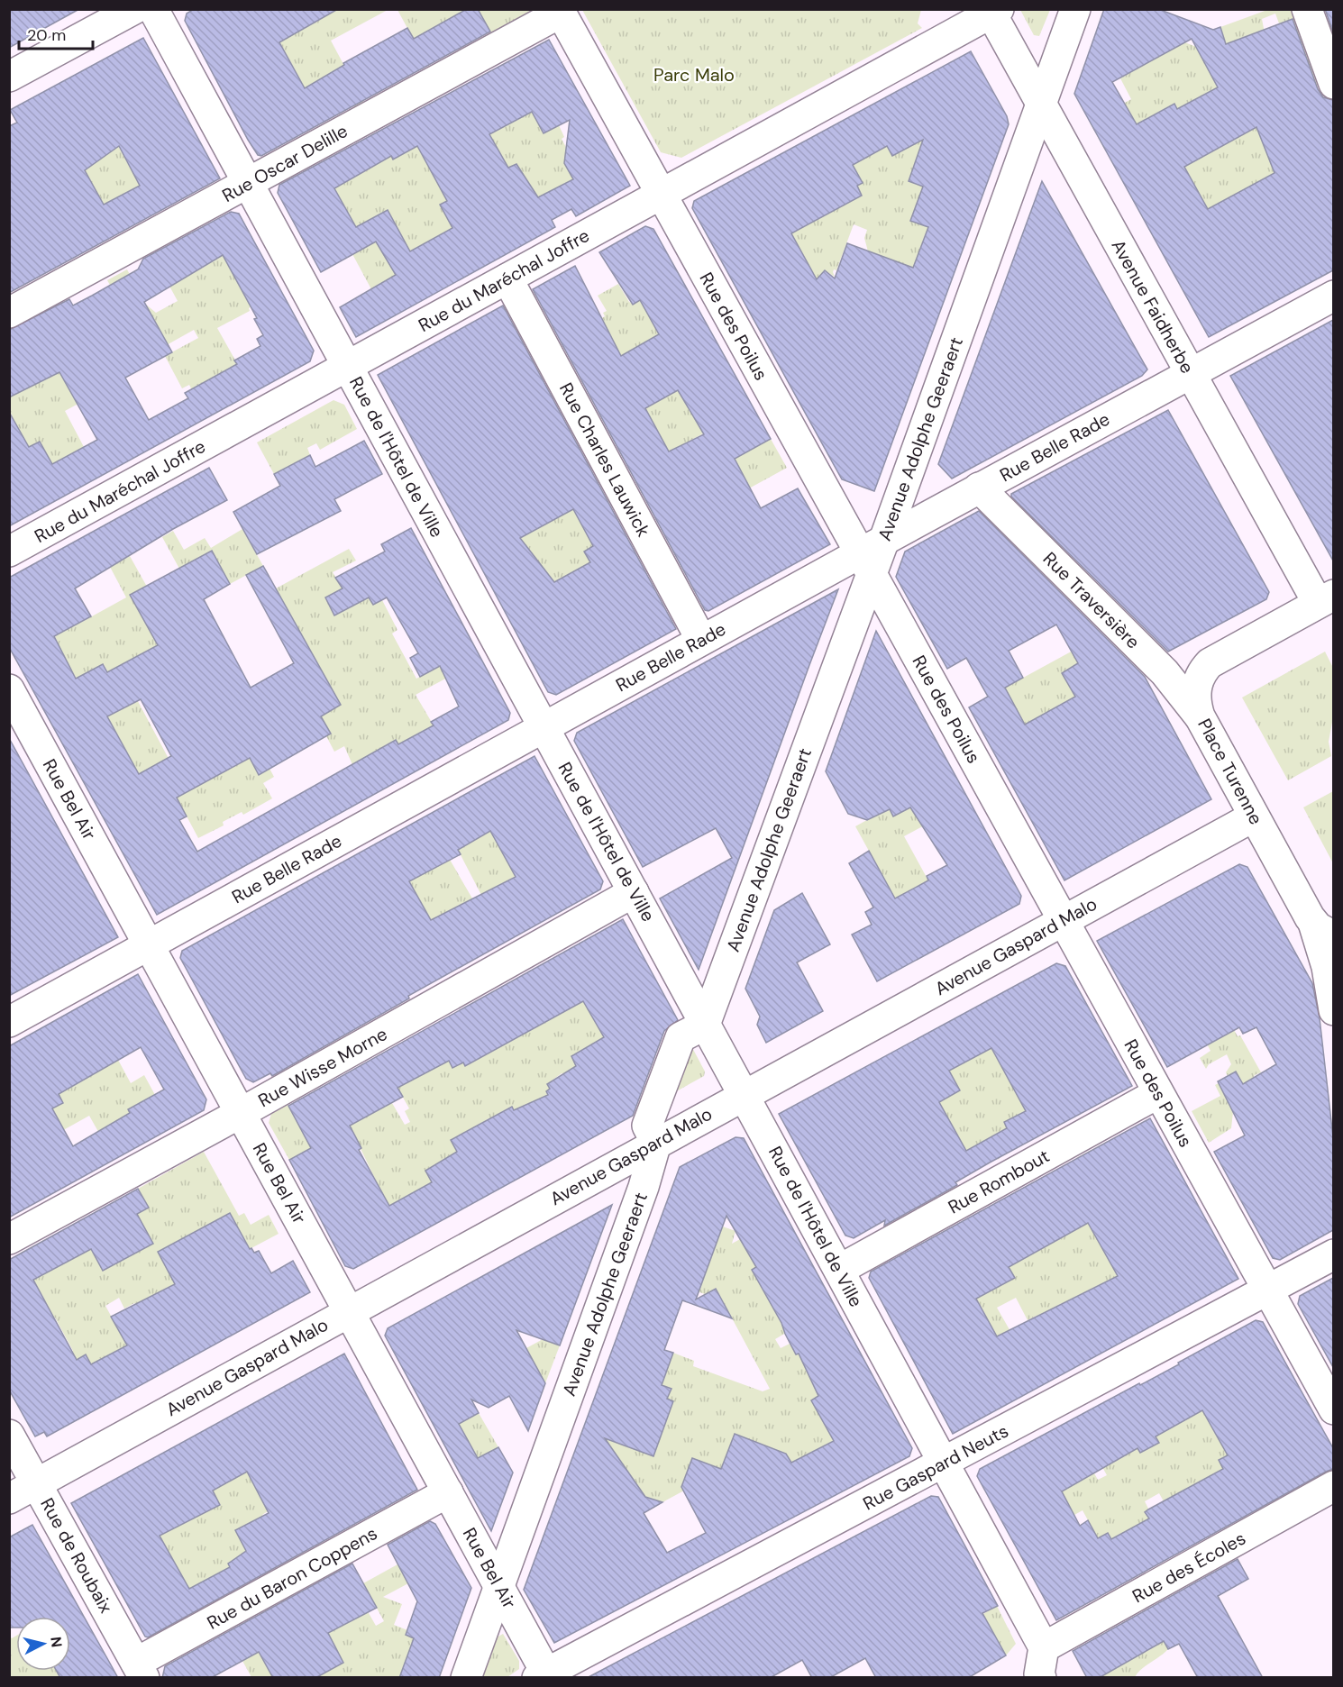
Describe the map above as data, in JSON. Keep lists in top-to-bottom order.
{
  "streets": {
    "street": [
      "Rue Oscar Delille",
      "Rue du Maréchal Joffre",
      "Avenue Faidherbe",
      "Rue des Poilus",
      "Avenue Adolphe Geeraert",
      "Rue Belle Rade",
      "Rue de l'Hôtel de Ville",
      "Rue Charles Lauwick",
      "Rue Traversière",
      "Place Turenne",
      "Rue Bel Air",
      "Avenue Gaspard Malo",
      "Rue Wisse Morne",
      "Rue Rombout",
      "Rue Gaspard Neuts",
      "Rue de Roubaix",
      "Rue des Écoles",
      "Rue du Baron Coppens"
    ]
  },
  "crossings": [
    ["Rue Oscar Delille", "Rue des Poilus"],
    ["Rue Oscar Delille", "Rue de l'Hôtel de Ville"],
    ["Rue du Maréchal Joffre", "Avenue Faidherbe"],
    ["Rue du Maréchal Joffre", "Rue des Poilus"],
    ["Rue du Maréchal Joffre", "Rue de l'Hôtel de Ville"],
    ["Rue du Maréchal Joffre", "Rue Charles Lauwick"],
    ["Avenue Faidherbe", "Avenue Adolphe Geeraert"],
    ["Avenue Faidherbe", "Rue Belle Rade"],
    ["Avenue Faidherbe", "Place Turenne"],
    ["Rue des Poilus", "Avenue Adolphe Geeraert"],
    ["Rue des Poilus", "Rue Belle Rade"],
    ["Rue des Poilus", "Avenue Gaspard Malo"],
    ["Rue des Poilus", "Rue Rombout"],
    ["Rue des Poilus", "Rue Gaspard Neuts"],
    ["Avenue Adolphe Geeraert", "Rue Belle Rade"],
    ["Avenue Adolphe Geeraert", "Rue de l'Hôtel de Ville"],
    ["Avenue Adolphe Geeraert", "Rue Bel Air"],
    ["Avenue Adolphe Geeraert", "Avenue Gaspard Malo"],
    ["Rue Belle Rade", "Rue de l'Hôtel de Ville"],
    ["Rue Belle Rade", "Rue Charles Lauwick"],
    ["Rue Belle Rade", "Rue Traversière"],
    ["Rue Belle Rade", "Rue Bel Air"],
    ["Rue de l'Hôtel de Ville", "Avenue Gaspard Malo"],
    ["Rue de l'Hôtel de Ville", "Rue Wisse Morne"],
    ["Rue de l'Hôtel de Ville", "Rue Rombout"],
    ["Rue de l'Hôtel de Ville", "Rue Gaspard Neuts"],
    ["Rue de l'Hôtel de Ville", "Rue des Écoles"],
    ["Rue Traversière", "Place Turenne"],
    ["Place Turenne", "Avenue Gaspard Malo"],
    ["Rue Bel Air", "Avenue Gaspard Malo"],
    ["Rue Bel Air", "Rue Wisse Morne"],
    ["Rue Bel Air", "Rue Gaspard Neuts"],
    ["Rue Bel Air", "Rue du Baron Coppens"],
    ["Avenue Gaspard Malo", "Rue de Roubaix"],
    ["Rue de Roubaix", "Rue du Baron Coppens"]
  ],
  "parks": ["Parc Malo"],
  "scale_bar": "20 m",
  "north": "right"
}
